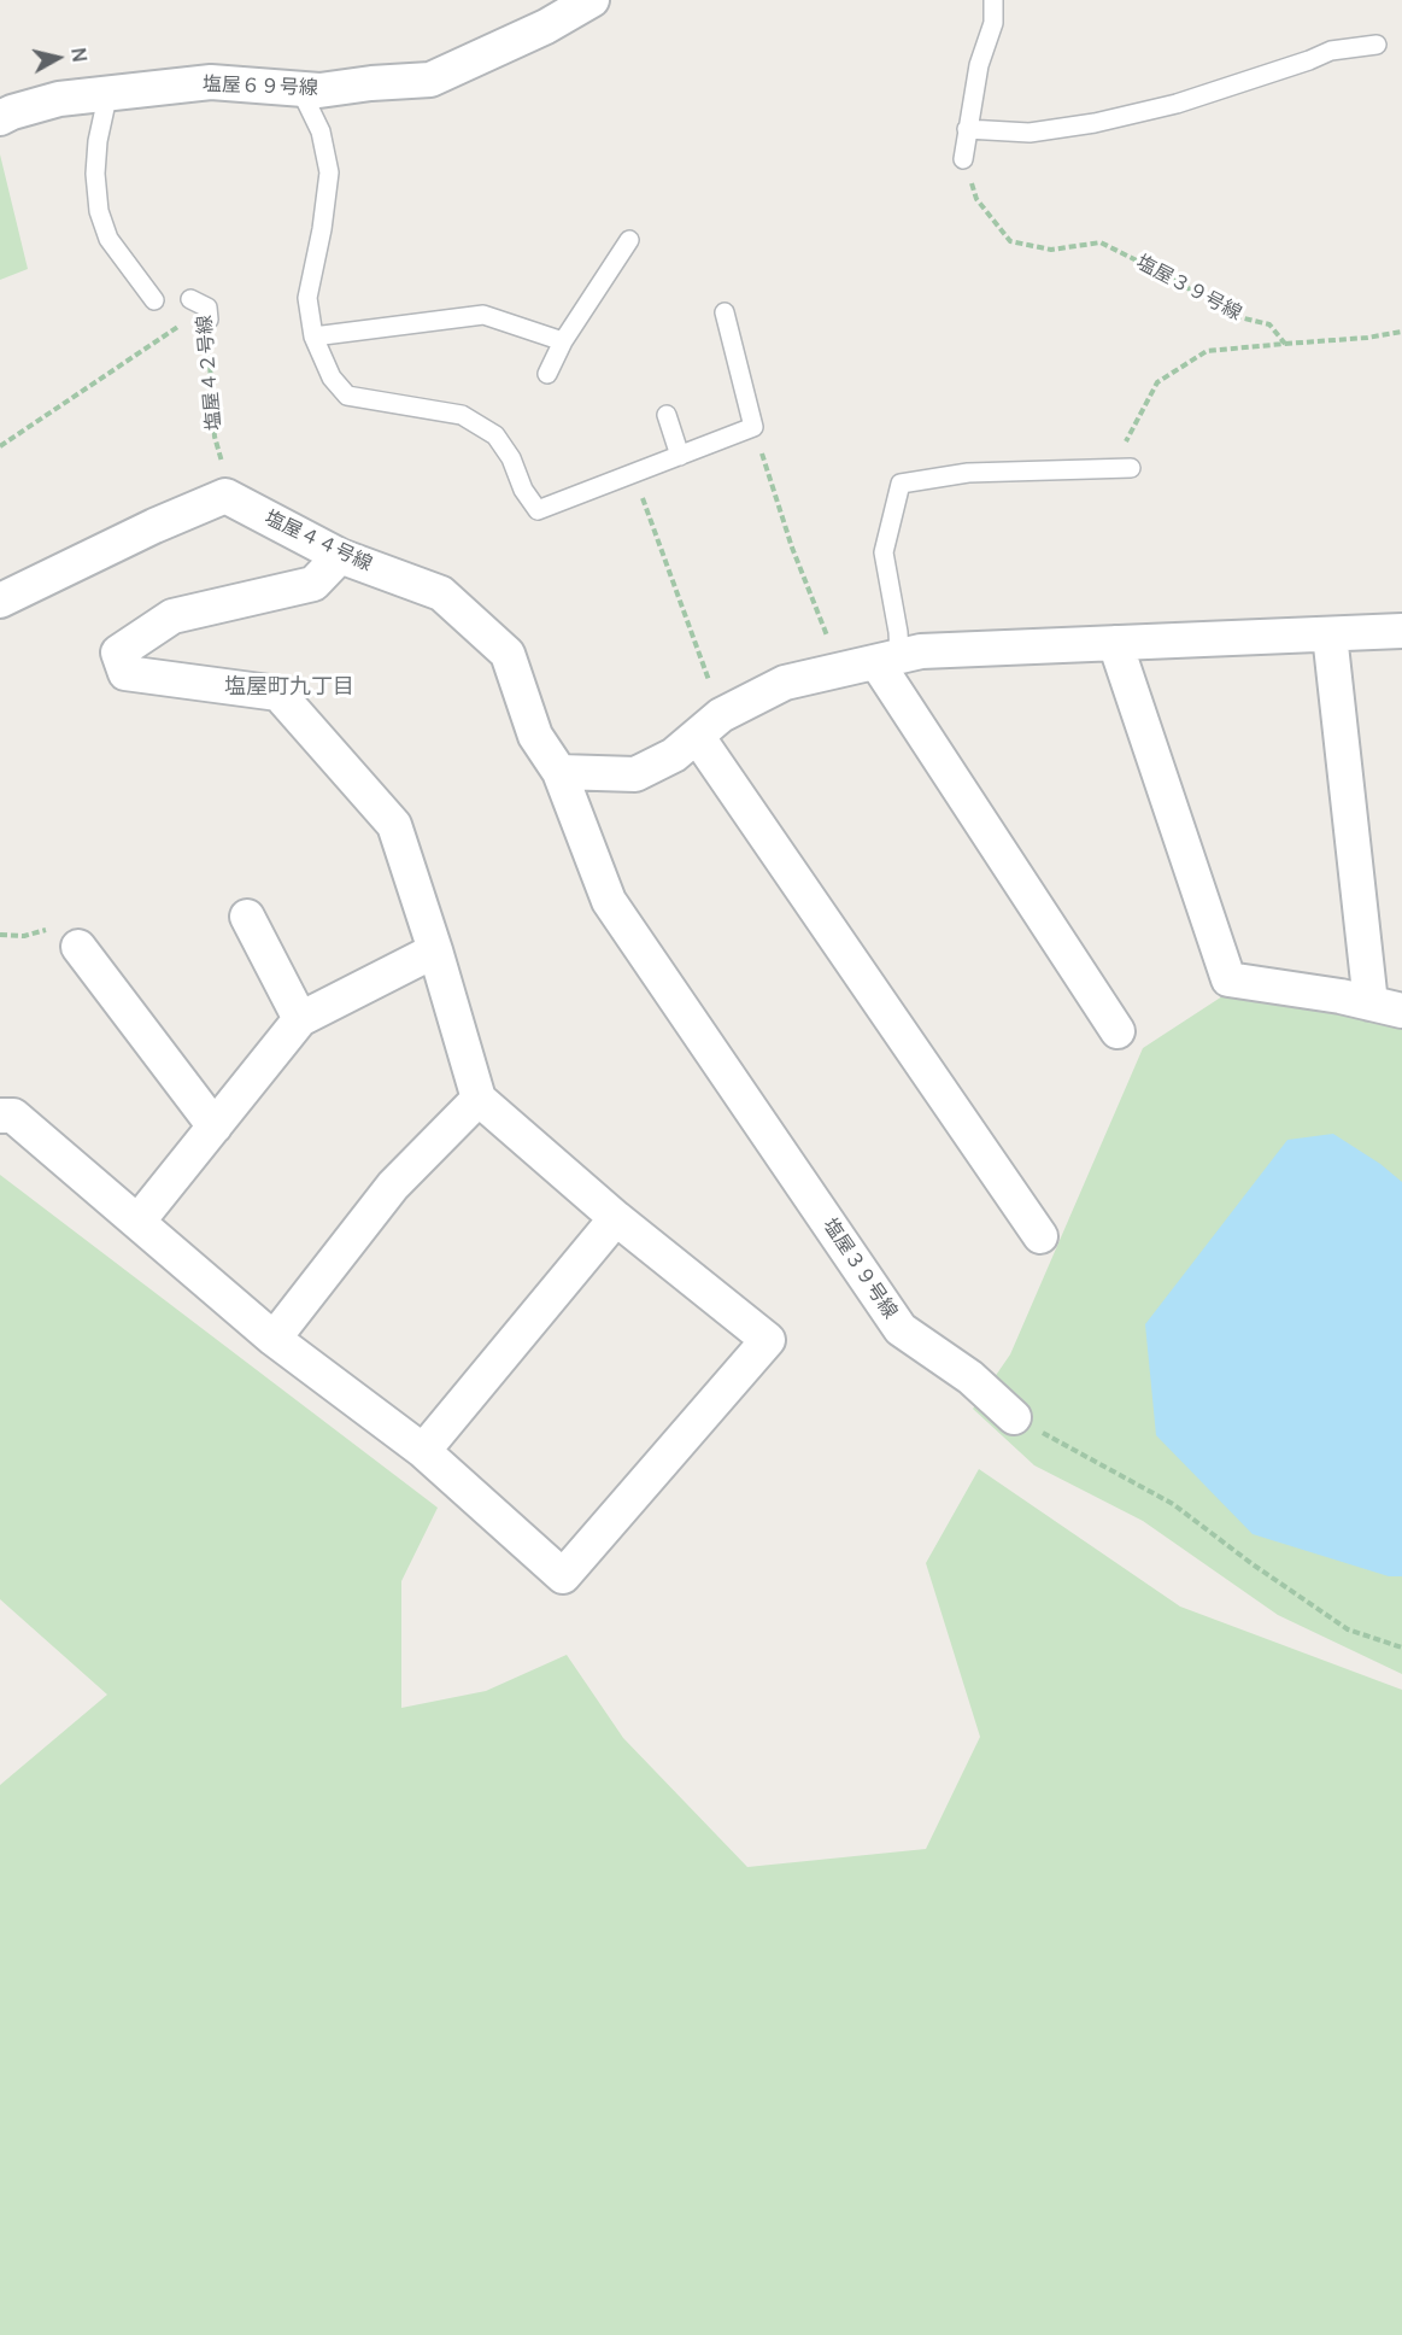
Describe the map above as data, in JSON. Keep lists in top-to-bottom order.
{
  "streets": {
    "street": ["塩屋６９号線", "塩屋３９号線", "塩屋４４号線"],
    "path": ["塩屋４２号線"]
  },
  "crossings": [
    ["塩屋３９号線", "塩屋４４号線"],
    ["塩屋４２号線", "塩屋４４号線"]
  ],
  "districts": ["塩屋町九丁目"],
  "north": "right"
}
